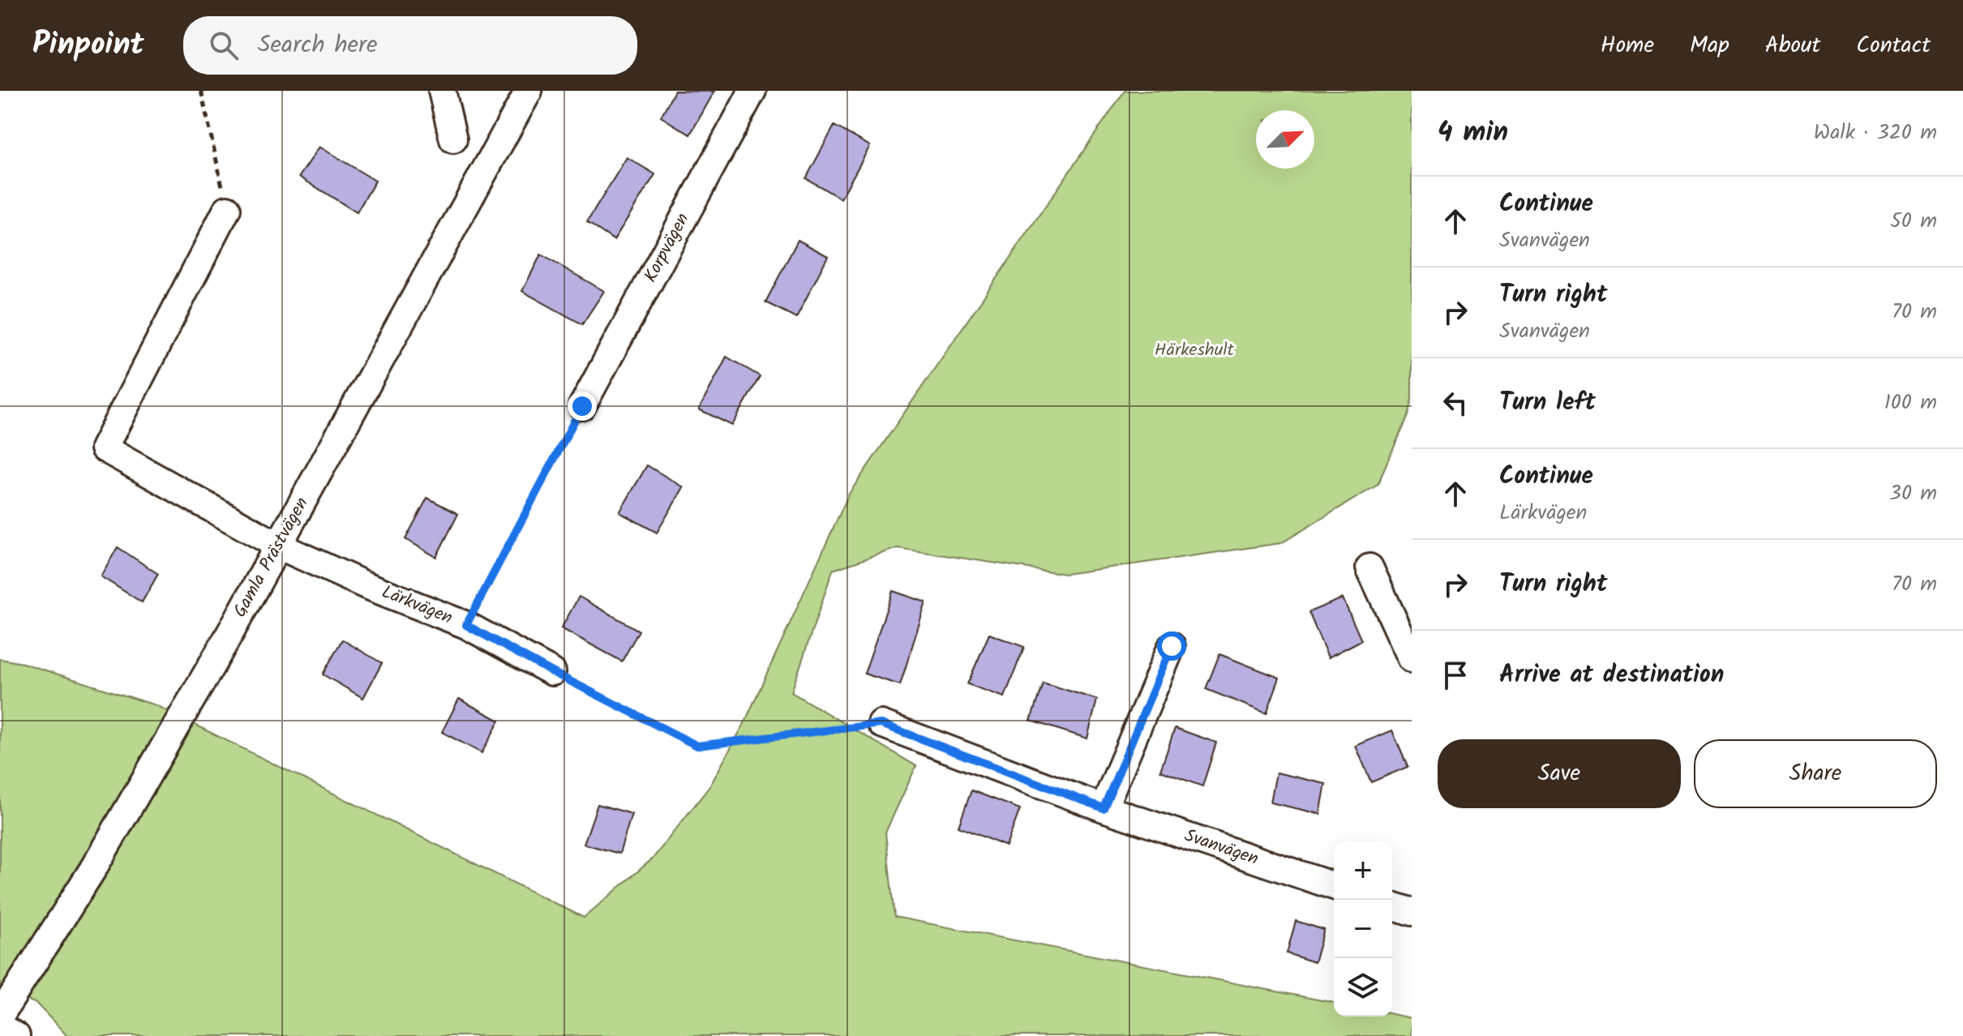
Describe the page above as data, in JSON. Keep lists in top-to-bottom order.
{
  "streets": {
    "street": [
      "Korpvägen",
      "Gamla Prästvägen",
      "Lärkvägen",
      "Svanvägen"
    ]
  },
  "crossings": [
    ["Gamla Prästvägen", "Lärkvägen"]
  ],
  "parks": ["Härkeshult"],
  "north": "top right",
  "page": {
    "header": "Pinpoint",
    "search": "Search here",
    "nav": [
      "Home",
      "Map",
      "About",
      "Contact"
    ],
    "heading": ["4 min", "Walk · 320 m"],
    "list": [
      ["Continue", "Svanvägen", "50 m"],
      ["Turn right", "Svanvägen", "70 m"],
      ["Turn left", "100 m"],
      ["Continue", "Lärkvägen", "30 m"],
      ["Turn right", "70 m"],
      "Arrive at destination"
    ],
    "buttons": ["Save", "Share"],
    "map_buttons": ["+", "−"]
  }
}
